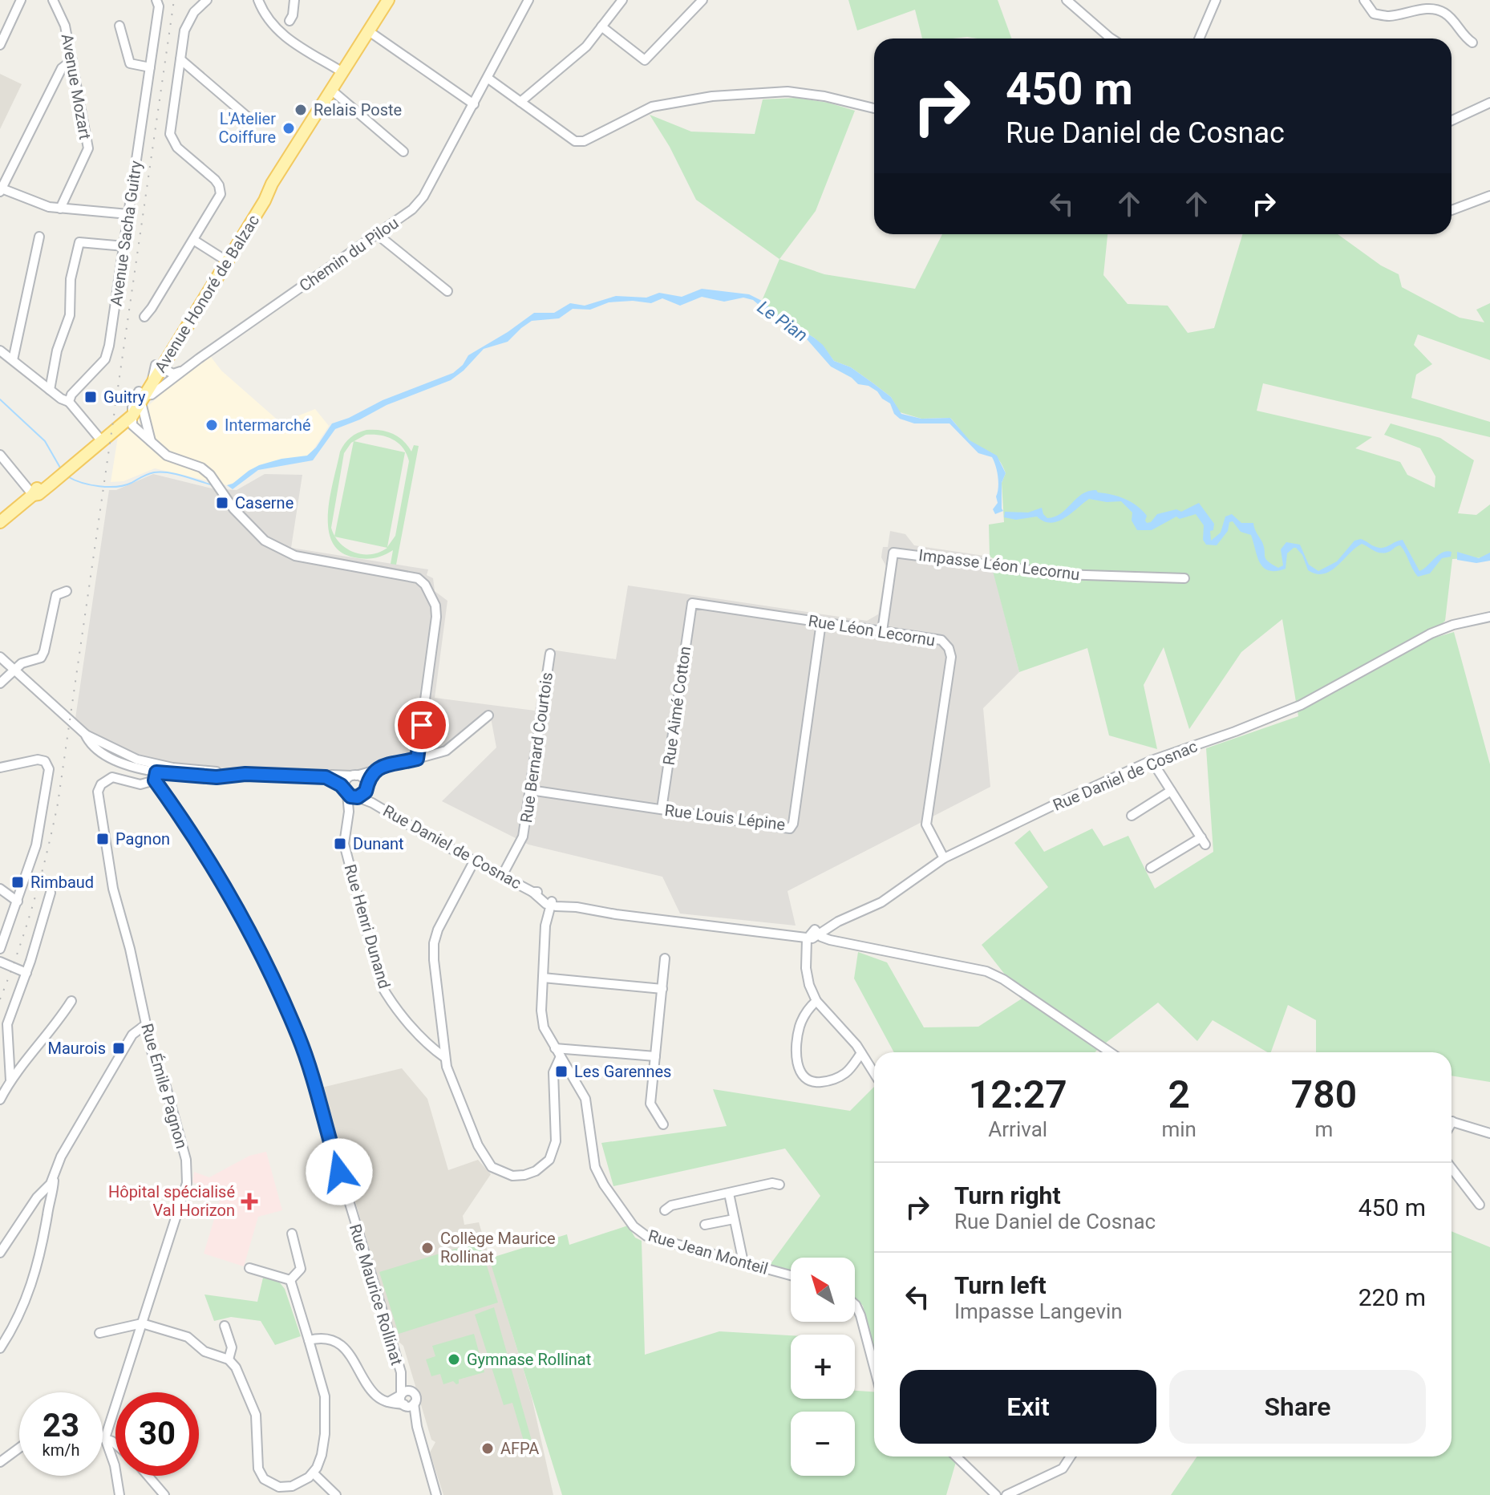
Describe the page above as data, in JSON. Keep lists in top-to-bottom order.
{
  "streets": {
    "main road": ["Avenue Honoré de Balzac"],
    "street": [
      "Avenue Mozart",
      "Avenue Sacha Guitry",
      "Chemin du Pilou",
      "Impasse Léon Lecornu",
      "Rue Léon Lecornu",
      "Rue Aimé Cotton",
      "Rue Bernard Courtois",
      "Rue Daniel de Cosnac",
      "Rue Louis Lépine",
      "Rue Henri Dunand",
      "Rue Émile Pagnon",
      "Rue Jean Monteil",
      "Rue Maurice Rollinat"
    ]
  },
  "crossings": [
    ["Chemin du Pilou", "Avenue Honoré de Balzac"],
    ["Impasse Léon Lecornu", "Rue Léon Lecornu"],
    ["Rue Léon Lecornu", "Rue Aimé Cotton"],
    ["Rue Léon Lecornu", "Rue Daniel de Cosnac"],
    ["Rue Léon Lecornu", "Rue Louis Lépine"],
    ["Rue Aimé Cotton", "Rue Louis Lépine"],
    ["Rue Bernard Courtois", "Rue Daniel de Cosnac"],
    ["Rue Bernard Courtois", "Rue Louis Lépine"],
    ["Rue Daniel de Cosnac", "Rue Henri Dunand"],
    ["Rue Daniel de Cosnac", "Rue Jean Monteil"],
    ["Rue Émile Pagnon", "Rue Maurice Rollinat"]
  ],
  "water": ["Le Pian"],
  "places": {
    "other": [
      "Relais Poste",
      "L'Atelier Coiffure",
      "Intermarché",
      "Collège Maurice Rollinat",
      "Gymnase Rollinat",
      "AFPA"
    ],
    "transit": [
      "Guitry",
      "Caserne",
      "Pagnon",
      "Dunant",
      "Rimbaud",
      "Maurois",
      "Les Garennes"
    ],
    "health": ["Hôpital spécialisé Val Horizon"]
  },
  "north": "top left",
  "page": {
    "turn": ["450 m", "Rue Daniel de Cosnac"],
    "eta": [
      "12:27",
      "Arrival",
      "2",
      "min",
      "780",
      "m"
    ],
    "list": [
      {
        "name": "Turn right",
        "note": "Rue Daniel de Cosnac",
        "value": "450 m"
      },
      {
        "name": "Turn left",
        "note": "Impasse Langevin",
        "value": "220 m"
      }
    ],
    "map_buttons": ["+", "−"],
    "buttons": ["Exit", "Share"],
    "speed": "23 km/h",
    "limit": "30"
  }
}
